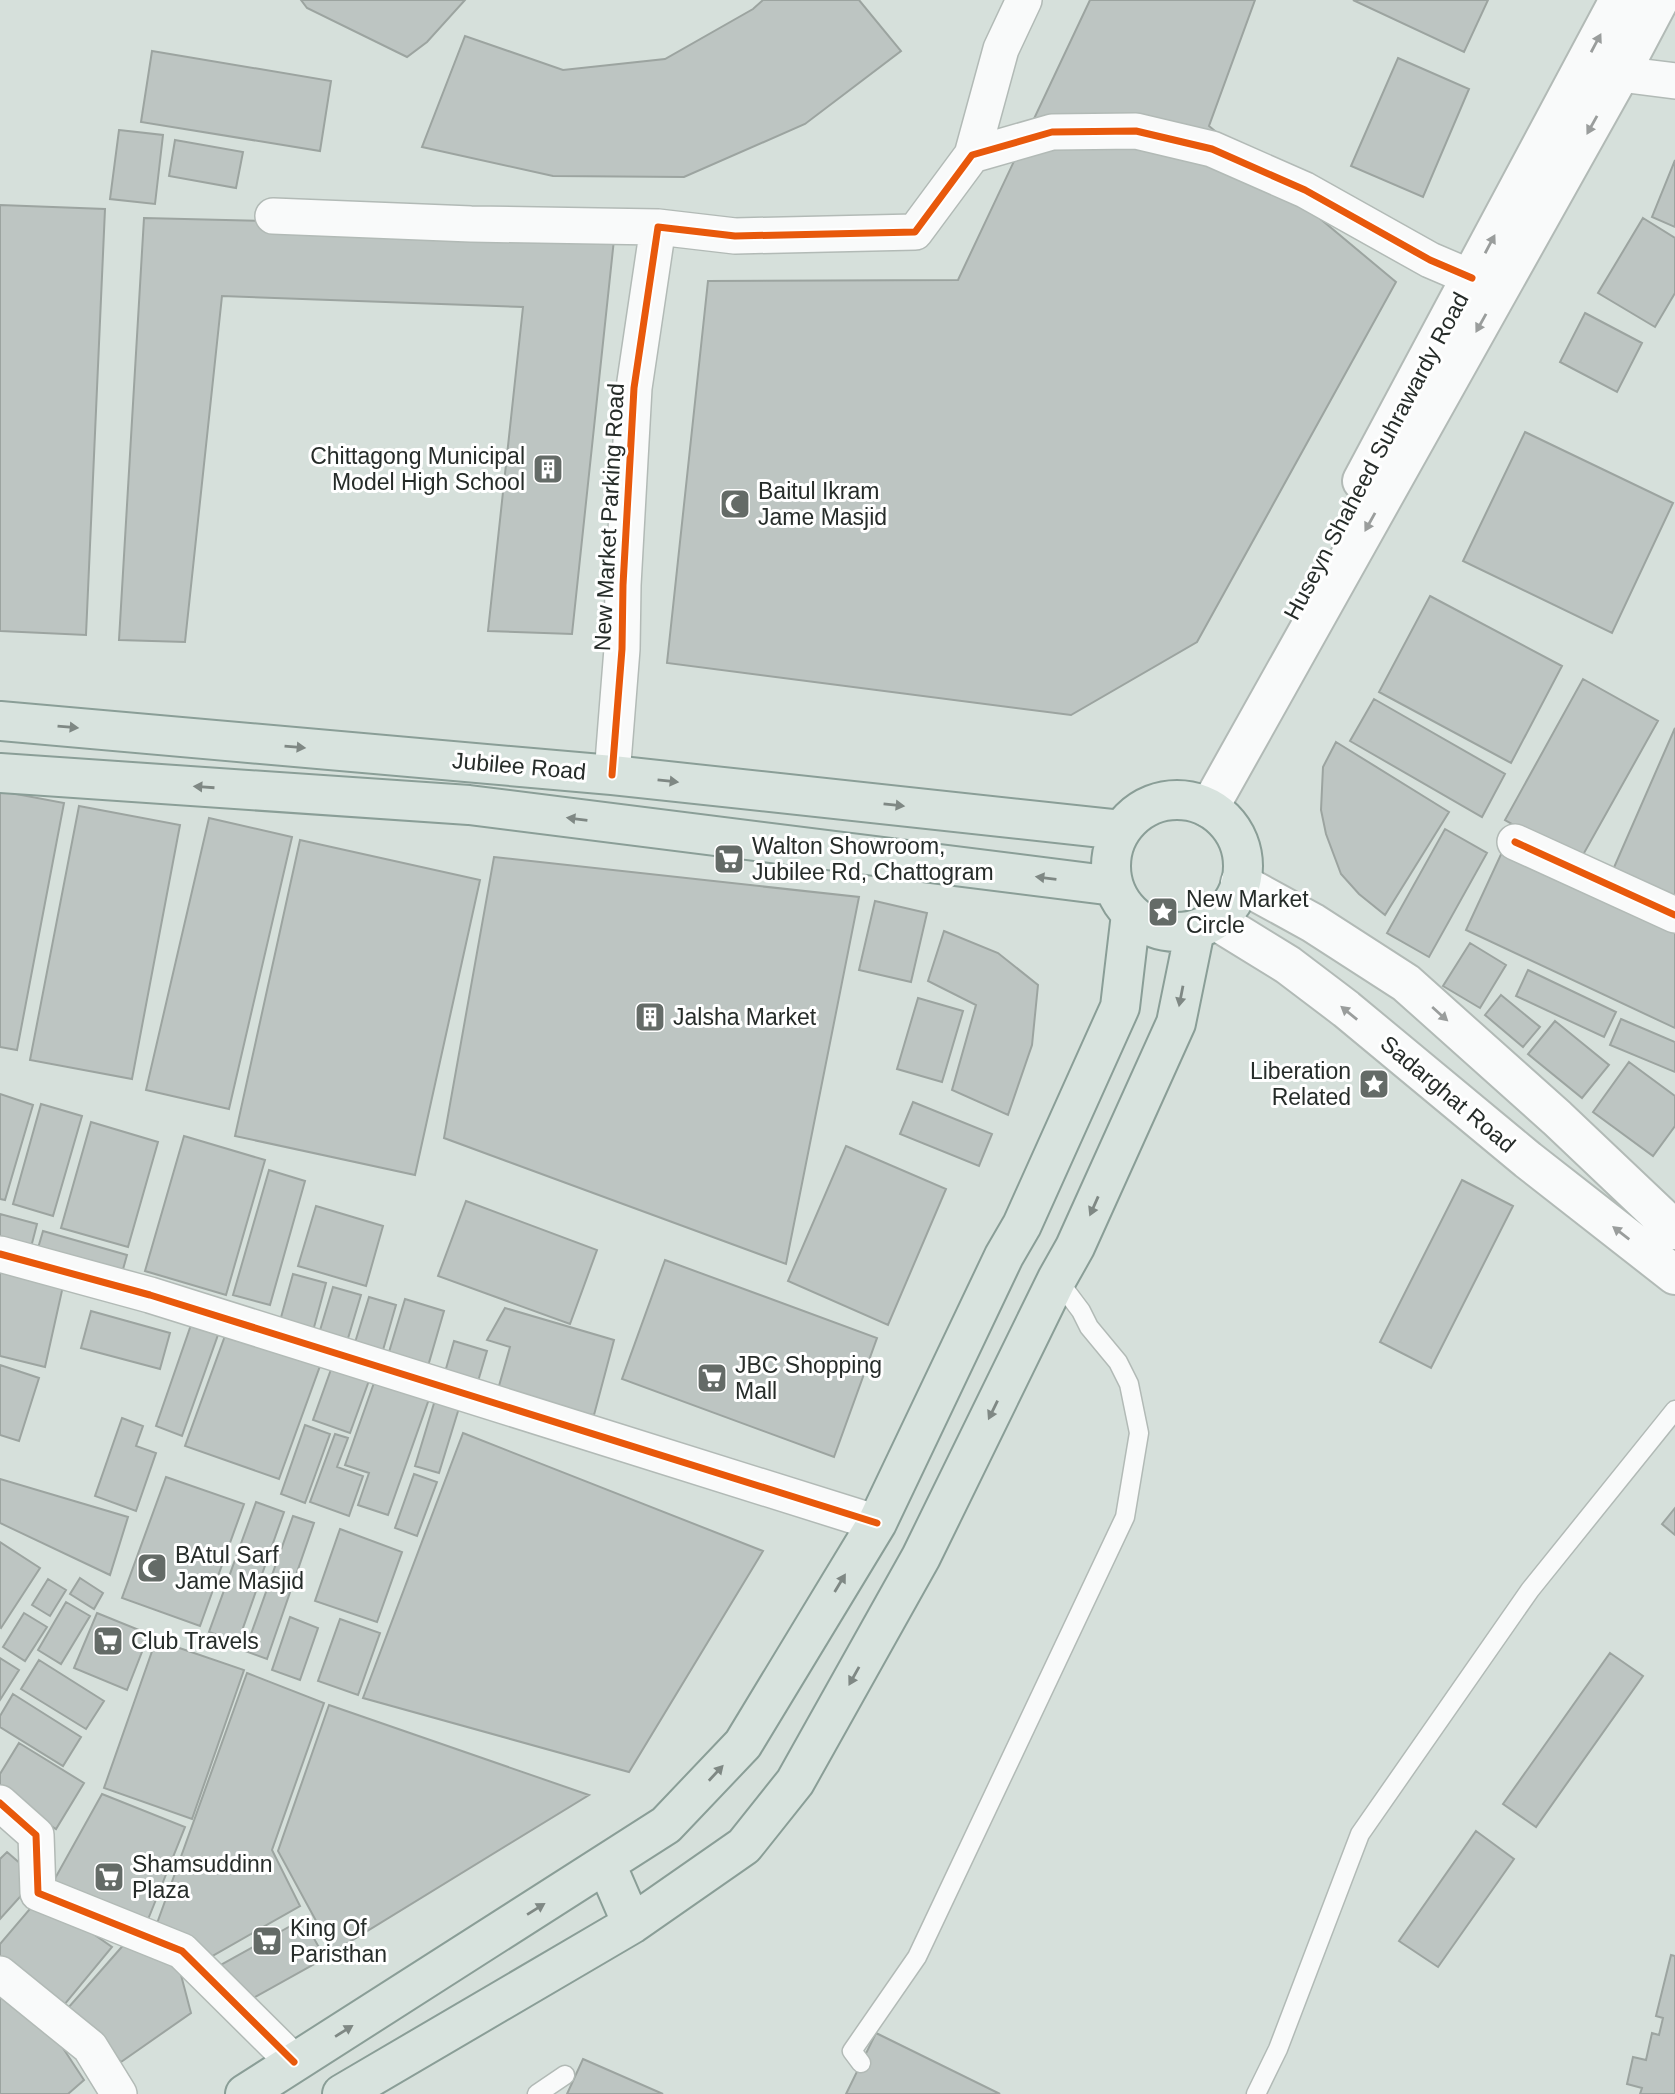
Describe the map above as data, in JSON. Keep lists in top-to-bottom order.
{
  "streets": {
    "main road": ["Huseyn Shaheed Suhrawardy Road", "Jubilee Road", "Sadarghat Road"],
    "street": ["New Market Parking Road"]
  },
  "crossings": [
    ["Huseyn Shaheed Suhrawardy Road", "Jubilee Road"],
    ["Huseyn Shaheed Suhrawardy Road", "Sadarghat Road"],
    ["New Market Parking Road", "Jubilee Road"],
    ["Jubilee Road", "Sadarghat Road"]
  ],
  "places": {
    "building": ["Chittagong Municipal Model High School", "Jalsha Market"],
    "mosque": ["Baitul Ikram Jame Masjid", "BAtul Sarf Jame Masjid"],
    "supermarket": [
      "Walton Showroom, Jubilee Rd, Chattogram",
      "JBC Shopping Mall",
      "Club Travels",
      "Shamsuddinn Plaza",
      "King Of Paristhan"
    ],
    "place": ["New Market Circle", "Liberation Related"]
  }
}
